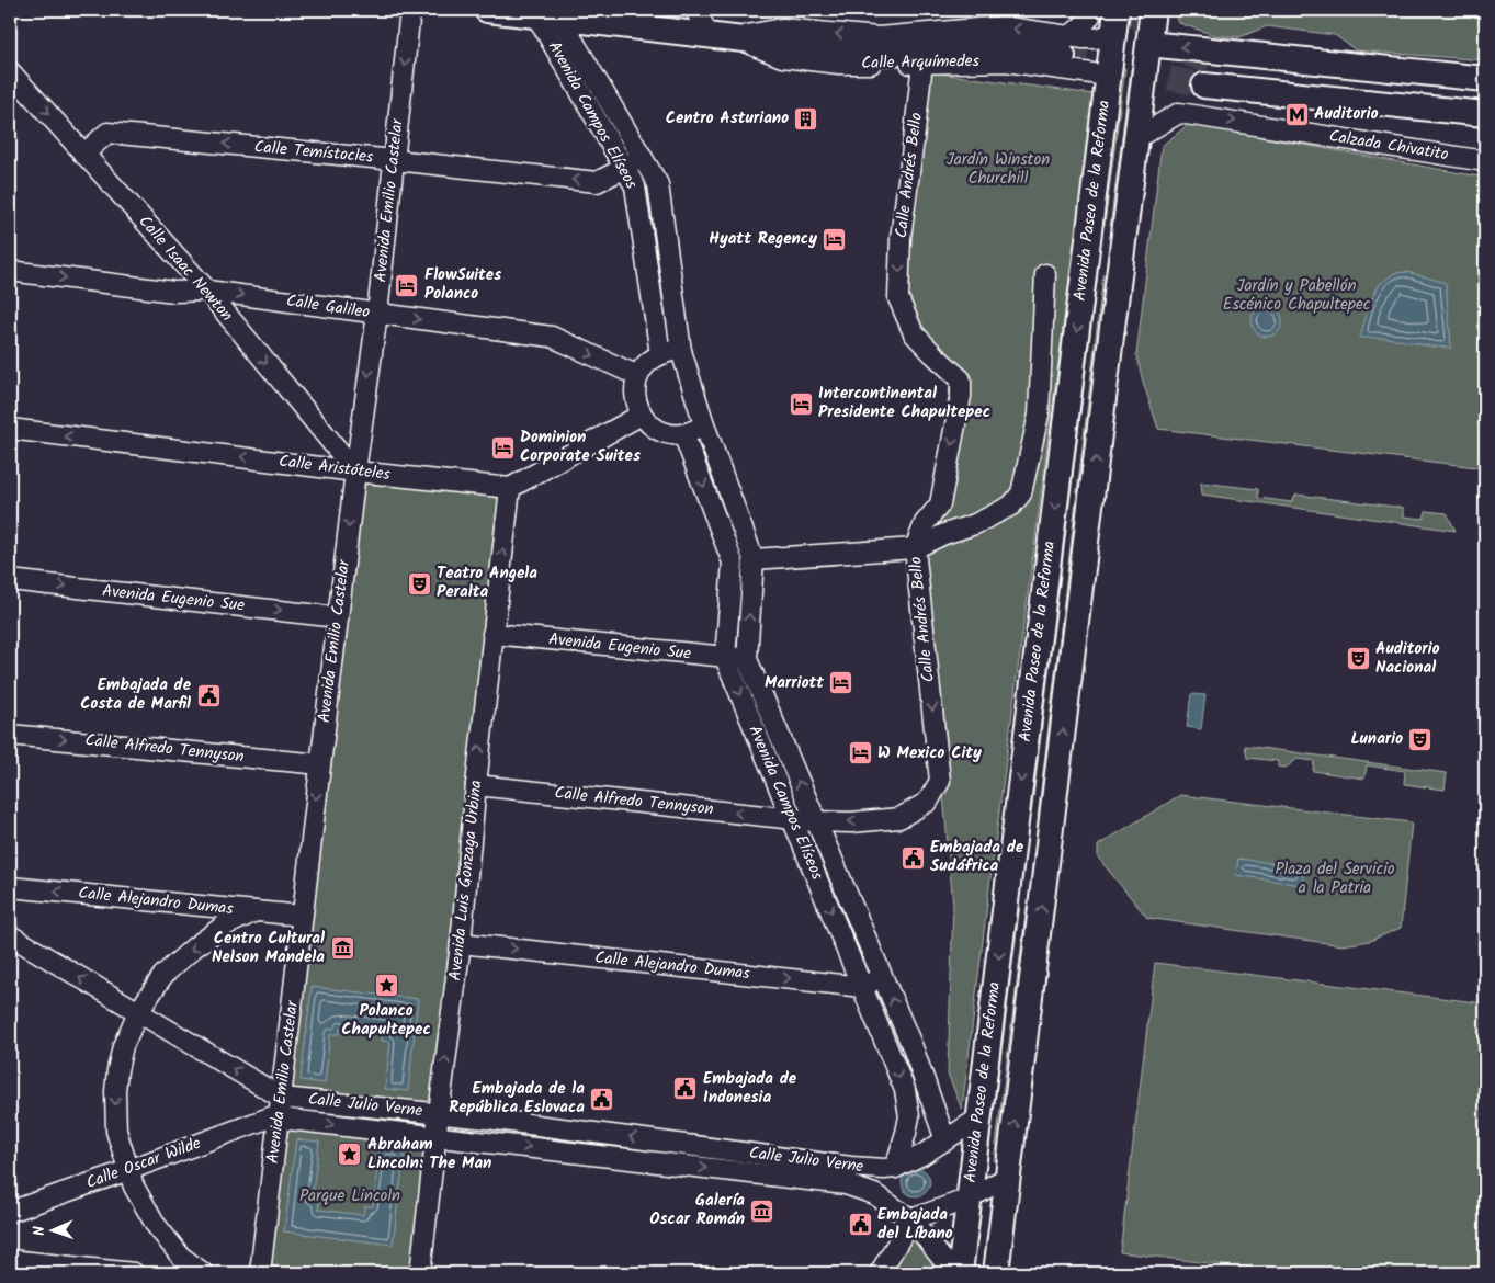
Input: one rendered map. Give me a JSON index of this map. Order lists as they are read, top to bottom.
{
  "streets": {
    "main road": ["Calle Arquímedes", "Avenida Paseo de la Reforma"],
    "street": [
      "Avenida Campos Elíseos",
      "Calzada Chivatito",
      "Calle Temístocles",
      "Calle Andrés Bello",
      "Avenida Emilio Castelar",
      "Calle Isaac Newton",
      "Calle Galileo",
      "Calle Aristóteles",
      "Avenida Eugenio Sue",
      "Calle Alfredo Tennyson",
      "Avenida Luis Gonzaga Urbina",
      "Calle Alejandro Dumas",
      "Calle Julio Verne",
      "Calle Oscar Wilde"
    ]
  },
  "crossings": [
    ["Calle Arquímedes", "Avenida Campos Elíseos"],
    ["Calle Arquímedes", "Calle Andrés Bello"],
    ["Calle Arquímedes", "Avenida Paseo de la Reforma"],
    ["Avenida Campos Elíseos", "Calle Temístocles"],
    ["Avenida Campos Elíseos", "Calle Andrés Bello"],
    ["Avenida Campos Elíseos", "Calle Galileo"],
    ["Avenida Campos Elíseos", "Avenida Eugenio Sue"],
    ["Avenida Campos Elíseos", "Calle Alfredo Tennyson"],
    ["Avenida Campos Elíseos", "Calle Alejandro Dumas"],
    ["Avenida Campos Elíseos", "Calle Julio Verne"],
    ["Calle Temístocles", "Avenida Emilio Castelar"],
    ["Calle Temístocles", "Calle Isaac Newton"],
    ["Calle Andrés Bello", "Calle Alfredo Tennyson"],
    ["Avenida Emilio Castelar", "Calle Isaac Newton"],
    ["Avenida Emilio Castelar", "Calle Galileo"],
    ["Avenida Emilio Castelar", "Calle Aristóteles"],
    ["Avenida Emilio Castelar", "Avenida Eugenio Sue"],
    ["Avenida Emilio Castelar", "Calle Alfredo Tennyson"],
    ["Avenida Emilio Castelar", "Calle Alejandro Dumas"],
    ["Avenida Emilio Castelar", "Calle Julio Verne"],
    ["Avenida Emilio Castelar", "Calle Oscar Wilde"],
    ["Avenida Paseo de la Reforma", "Calle Julio Verne"],
    ["Calle Isaac Newton", "Calle Galileo"],
    ["Calle Isaac Newton", "Calle Aristóteles"],
    ["Calle Aristóteles", "Avenida Luis Gonzaga Urbina"],
    ["Avenida Eugenio Sue", "Avenida Luis Gonzaga Urbina"],
    ["Calle Alfredo Tennyson", "Avenida Luis Gonzaga Urbina"],
    ["Avenida Luis Gonzaga Urbina", "Calle Alejandro Dumas"],
    ["Avenida Luis Gonzaga Urbina", "Calle Julio Verne"],
    ["Calle Julio Verne", "Calle Oscar Wilde"]
  ],
  "one_way": [
    "Calzada Chivatito",
    "Calle Temístocles",
    "Calle Andrés Bello",
    "Avenida Emilio Castelar",
    "Calle Isaac Newton",
    "Calle Galileo",
    "Calle Aristóteles",
    "Avenida Eugenio Sue",
    "Avenida Luis Gonzaga Urbina"
  ],
  "parks": [
    "Jardín Winston Churchill",
    "Jardín y Pabellón Escénico Chapultepec",
    "Plaza del Servicio a la Patria",
    "Parque Lincoln"
  ],
  "places": {
    "metro station": ["Auditorio"],
    "building": ["Centro Asturiano"],
    "hotel": [
      "Hyatt Regency",
      "FlowSuites Polanco",
      "Intercontinental Presidente Chapultepec",
      "Dominion Corporate Suites",
      "Marriott",
      "W Mexico City"
    ],
    "theatre": ["Teatro Angela Peralta", "Auditorio Nacional", "Lunario"],
    "public building": [
      "Embajada de Costa de Marfil",
      "Embajada de Sudáfrica",
      "Embajada de Indonesia",
      "Embajada de la República Eslovaca",
      "Embajada del Líbano"
    ],
    "museum": ["Centro Cultural Nelson Mandela", "Galería Oscar Román"],
    "place": ["Polanco Chapultepec", "Abraham Lincoln: The Man"]
  },
  "north": "left"
}
